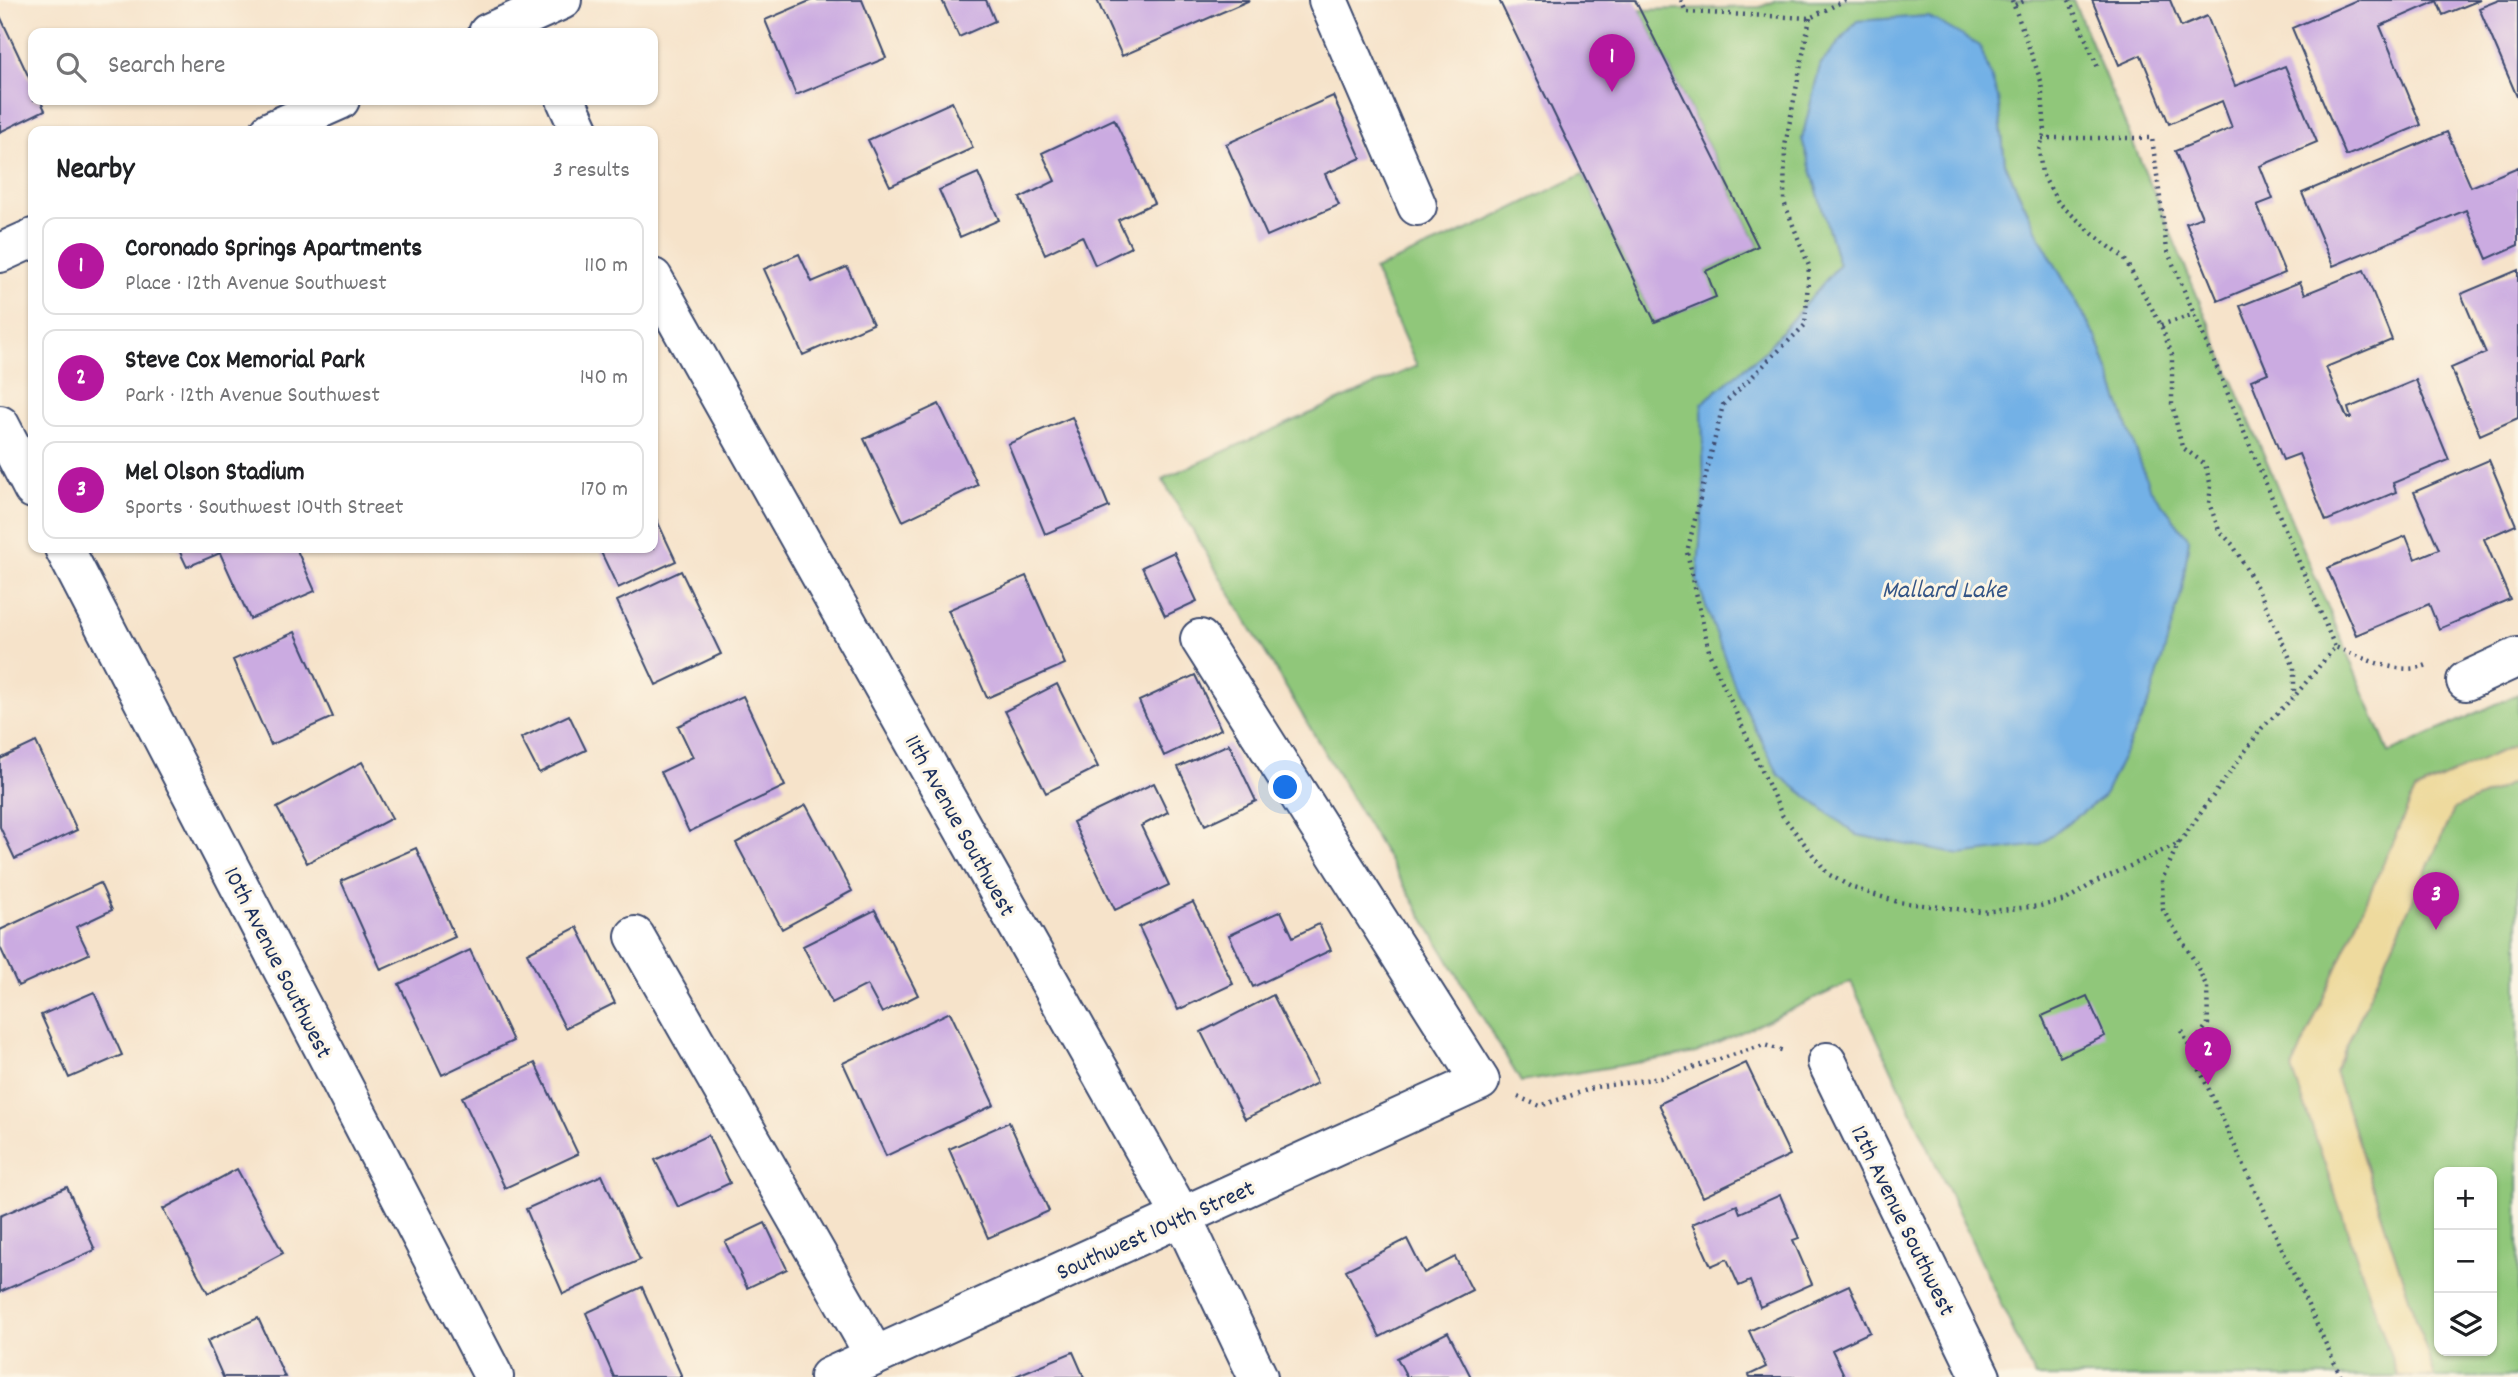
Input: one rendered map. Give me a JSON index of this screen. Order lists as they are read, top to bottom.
{
  "streets": {
    "street": [
      "11th Avenue Southwest",
      "10th Avenue Southwest",
      "12th Avenue Southwest",
      "Southwest 104th Street"
    ]
  },
  "crossings": [
    ["11th Avenue Southwest", "Southwest 104th Street"]
  ],
  "water": ["Mallard Lake"],
  "page": {
    "search": "Search here",
    "pins": ["1", "3", "2"],
    "heading": ["Nearby", "3 results"],
    "list": [
      {
        "mark": "1",
        "name": "Coronado Springs Apartments",
        "note": "Place · 12th Avenue Southwest",
        "value": "110 m"
      },
      {
        "mark": "2",
        "name": "Steve Cox Memorial Park",
        "note": "Park · 12th Avenue Southwest",
        "value": "140 m"
      },
      {
        "mark": "3",
        "name": "Mel Olson Stadium",
        "note": "Sports · Southwest 104th Street",
        "value": "170 m"
      }
    ],
    "map_buttons": ["+", "−"]
  }
}
